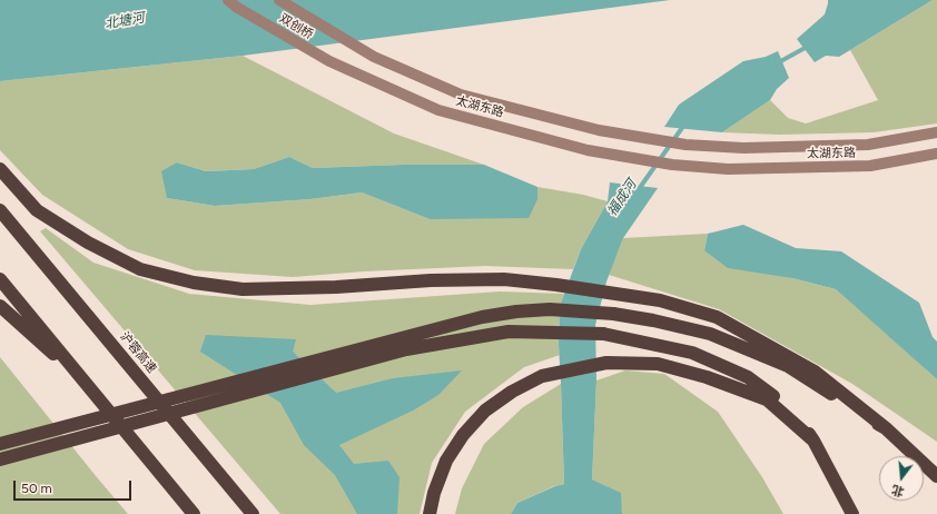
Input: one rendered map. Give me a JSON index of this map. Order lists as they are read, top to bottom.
{
  "streets": {
    "highway": ["沪蓉高速"],
    "main road": ["双创桥", "太湖东路"]
  },
  "crossings": [
    ["双创桥", "太湖东路"]
  ],
  "water": ["北塘河", "福成河"],
  "scale_bar": "50 m",
  "north": "bottom"
}
